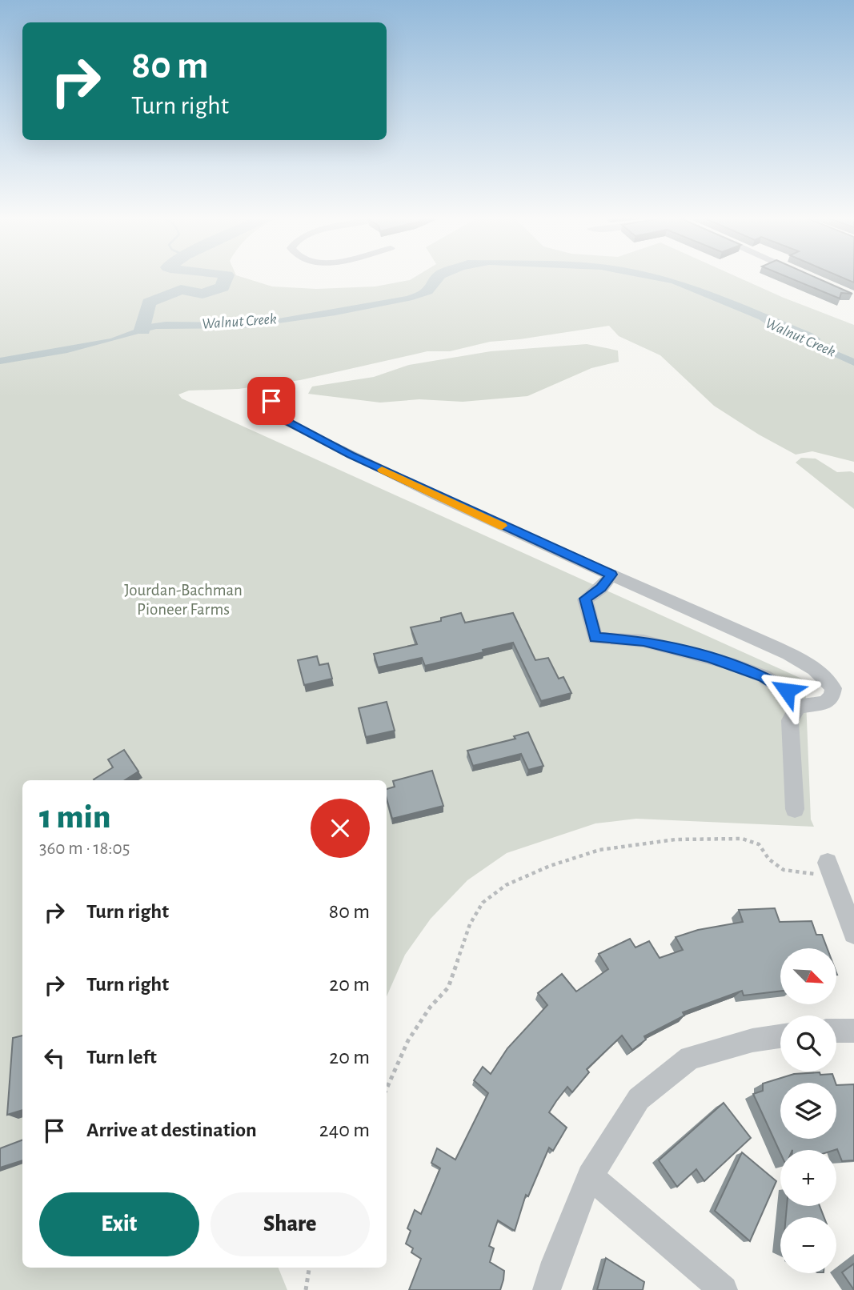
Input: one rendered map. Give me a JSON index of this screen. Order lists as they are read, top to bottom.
{
  "water": ["Walnut Creek"],
  "parks": ["Jourdan-Bachman Pioneer Farms"],
  "north": "bottom right",
  "page": {
    "turn": ["80 m", "Turn right"],
    "heading": ["1 min", "360 m · 18:05"],
    "list": [
      {
        "name": "Turn right",
        "value": "80 m"
      },
      {
        "name": "Turn right",
        "value": "20 m"
      },
      {
        "name": "Turn left",
        "value": "20 m"
      },
      {
        "name": "Arrive at destination",
        "value": "240 m"
      }
    ],
    "map_buttons": ["+", "−"],
    "buttons": ["Exit", "Share"]
  }
}
